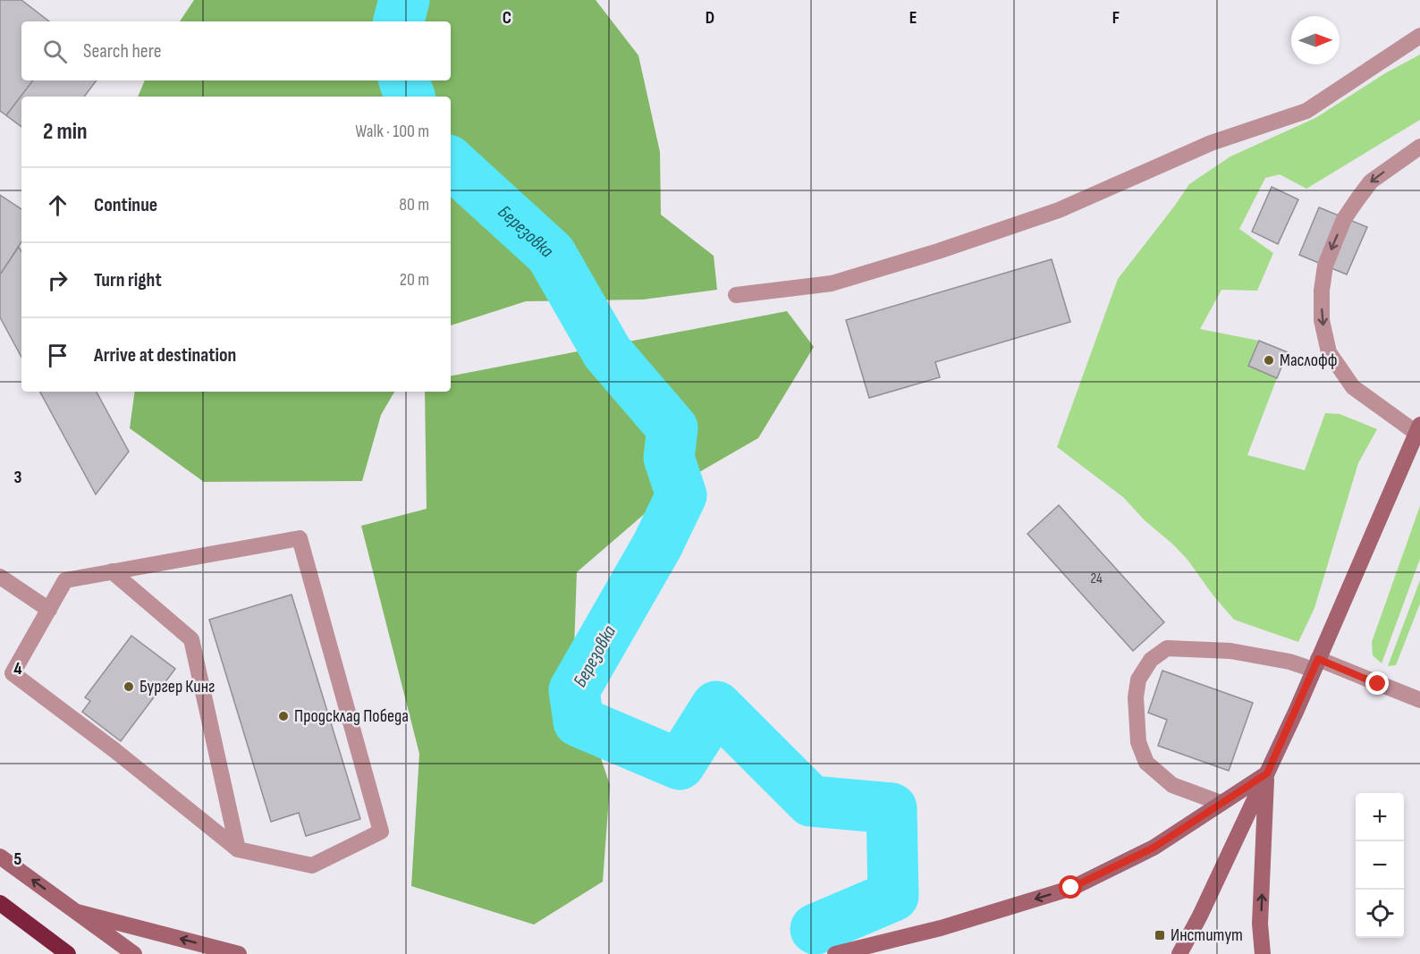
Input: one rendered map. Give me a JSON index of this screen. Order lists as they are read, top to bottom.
{
  "water": ["Березовка"],
  "places": {
    "other": ["Маслофф", "Бургер Кинг", "Продсклад Победа"],
    "transit": ["Институт"]
  },
  "house_numbers": ["24"],
  "north": "right",
  "page": {
    "search": "Search here",
    "heading": ["2 min", "Walk · 100 m"],
    "list": [
      ["Continue", "80 m"],
      ["Turn right", "20 m"],
      "Arrive at destination"
    ],
    "map_buttons": ["+", "−"]
  },
  "grid": {
    "columns": [
      "C",
      "D",
      "E",
      "F"
    ],
    "rows": ["3", "4", "5"]
  }
}
